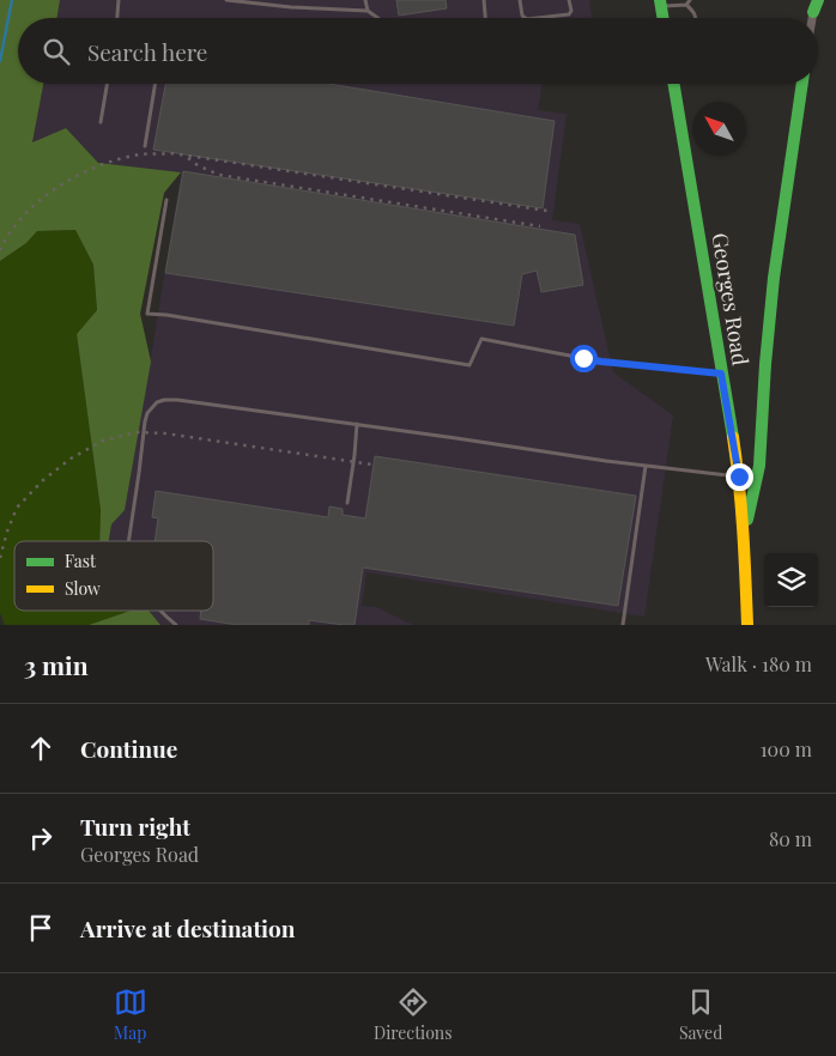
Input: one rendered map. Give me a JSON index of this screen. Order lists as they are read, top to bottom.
{
  "streets": {
    "street": ["Georges Road"]
  },
  "legend": ["Fast", "Slow"],
  "north": "top left",
  "page": {
    "search": "Search here",
    "heading": ["3 min", "Walk · 180 m"],
    "list": [
      ["Continue", "100 m"],
      ["Turn right", "Georges Road", "80 m"],
      "Arrive at destination"
    ],
    "nav": ["Map", "Directions", "Saved"]
  }
}
